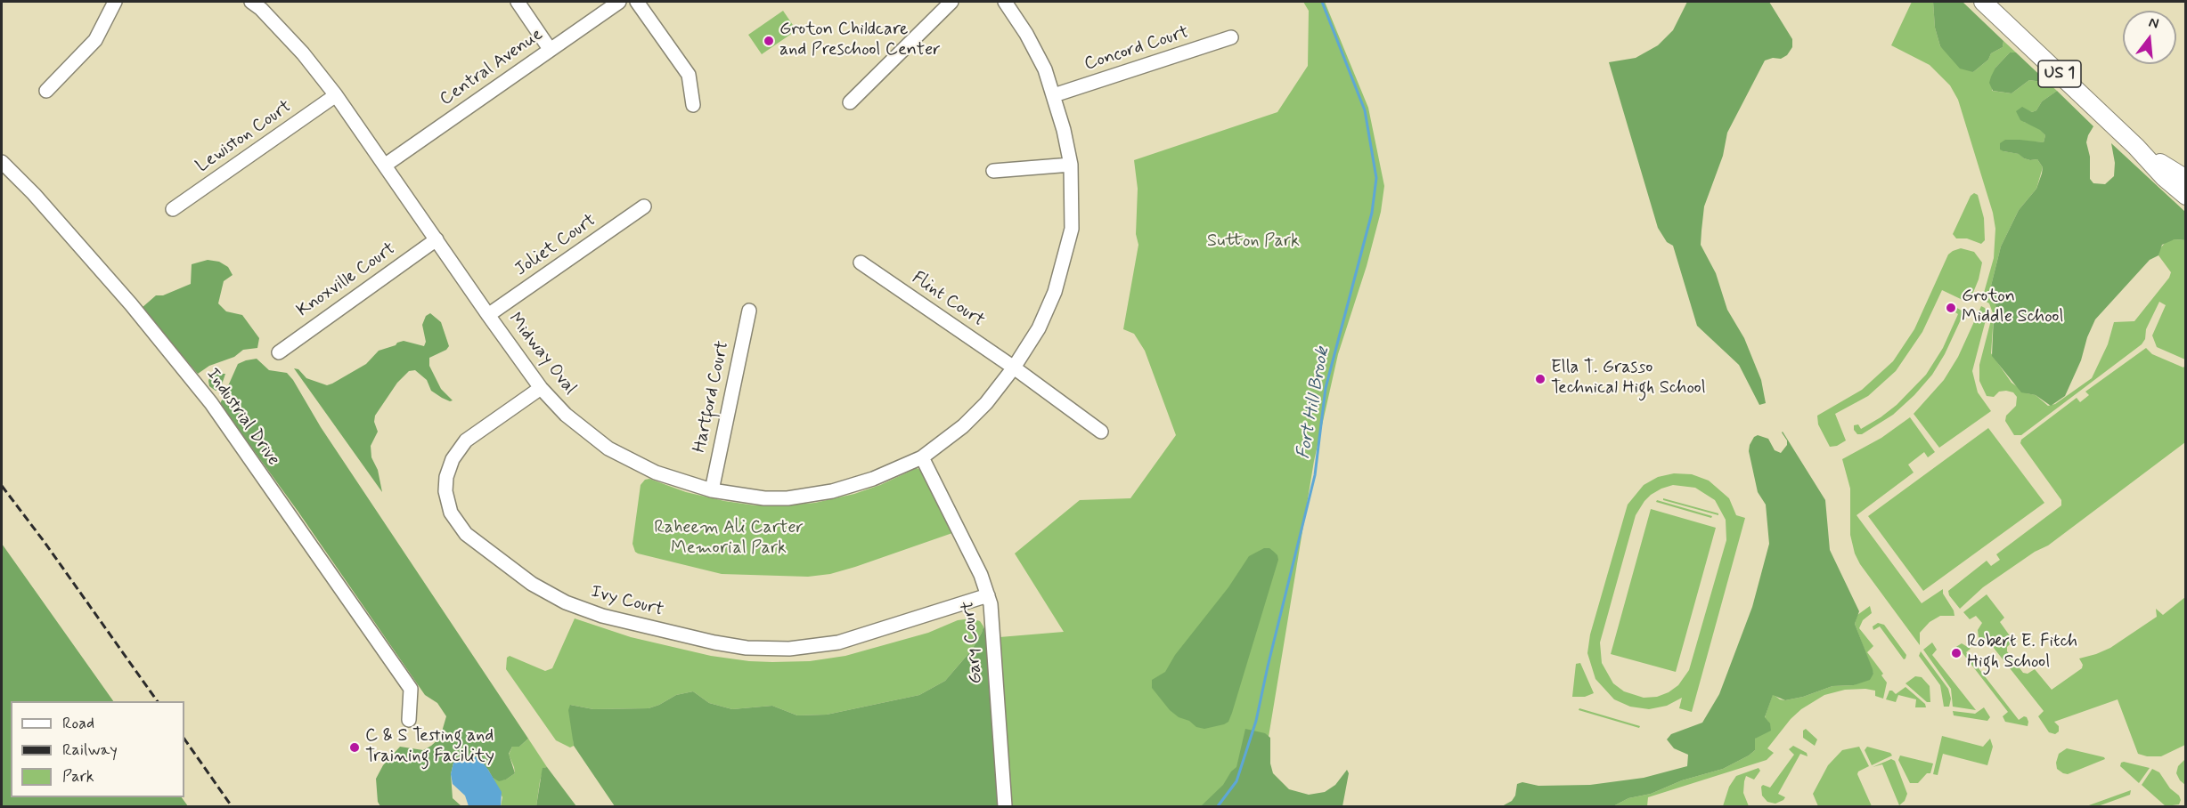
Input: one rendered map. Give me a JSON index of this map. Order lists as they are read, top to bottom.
{
  "streets": {
    "main road": ["US 1"],
    "street": [
      "Concord Court",
      "Central Avenue",
      "Lewiston Court",
      "Joliet Court",
      "Knoxville Court",
      "Flint Court",
      "Midway Oval",
      "Hartford Court",
      "Industrial Drive",
      "Ivy Court",
      "Gary Court"
    ]
  },
  "crossings": [
    ["Concord Court", "Midway Oval"],
    ["Central Avenue", "Midway Oval"],
    ["Lewiston Court", "Midway Oval"],
    ["Joliet Court", "Midway Oval"],
    ["Knoxville Court", "Midway Oval"],
    ["Flint Court", "Midway Oval"],
    ["Midway Oval", "Hartford Court"],
    ["Midway Oval", "Ivy Court"],
    ["Midway Oval", "Gary Court"],
    ["Ivy Court", "Gary Court"]
  ],
  "water": ["Fort Hill Brook"],
  "parks": ["Sutton Park", "Raheem Ali Carter Memorial Park"],
  "places": [
    "Groton Childcare and Preschool Center",
    "Groton Middle School",
    "Ella T. Grasso Technical High School",
    "Robert E. Fitch High School",
    "C & S Testing and Training Facility"
  ],
  "legend": ["Road", "Railway", "Park"],
  "north": "top"
}
